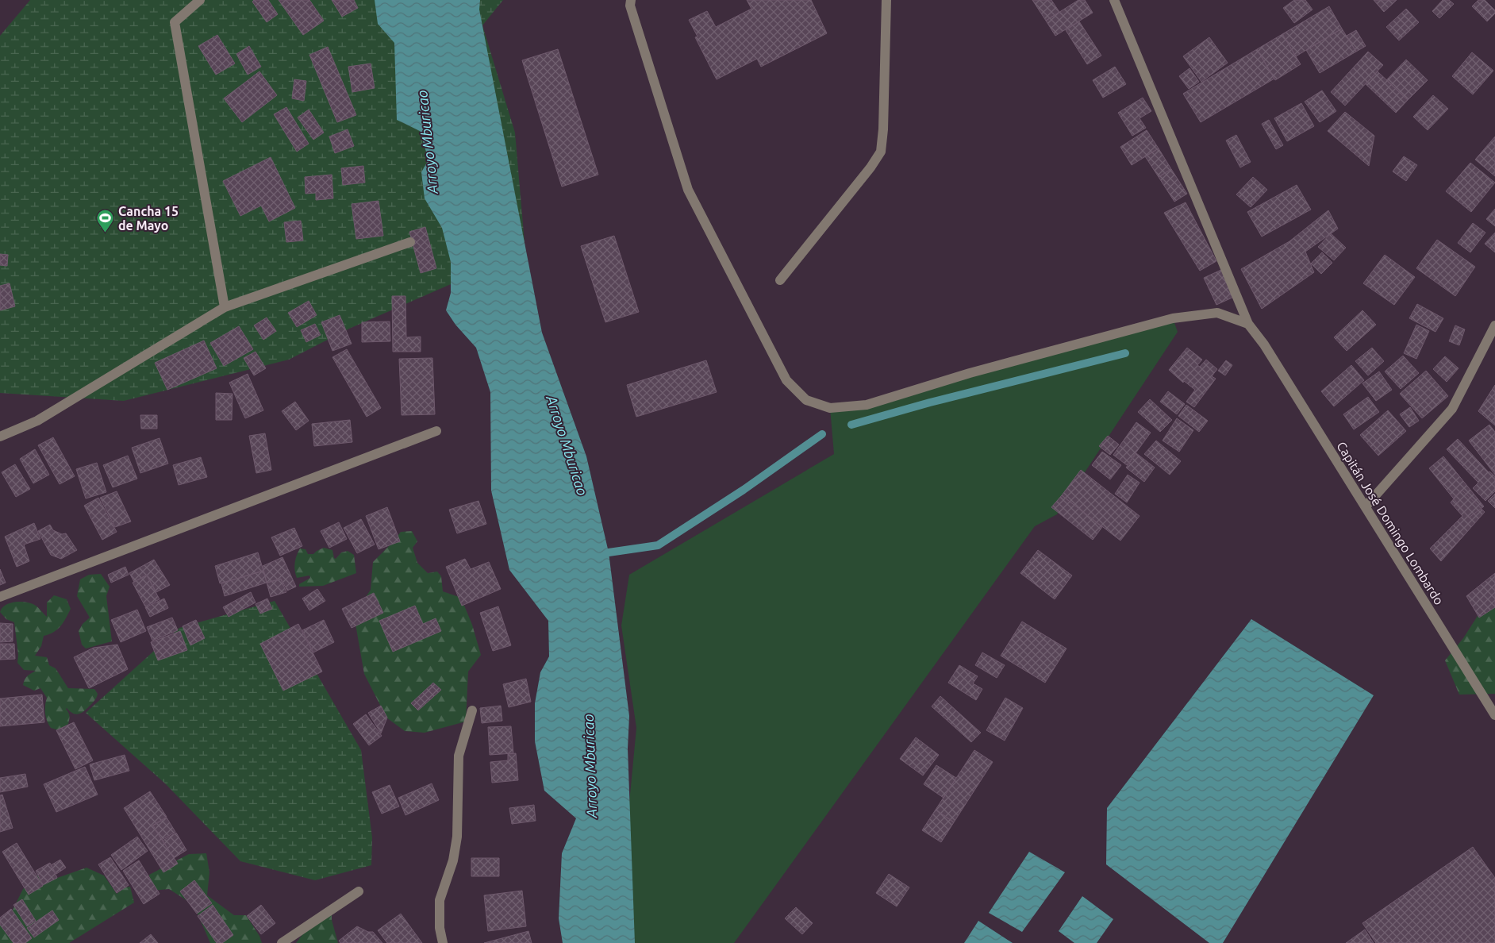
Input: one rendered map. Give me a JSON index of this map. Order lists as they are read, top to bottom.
{
  "streets": {
    "street": ["Capitán José Domingo Lombardo"]
  },
  "water": ["Arroyo Mburicao"],
  "places": {
    "sports": ["Cancha 15 de Mayo"]
  }
}
